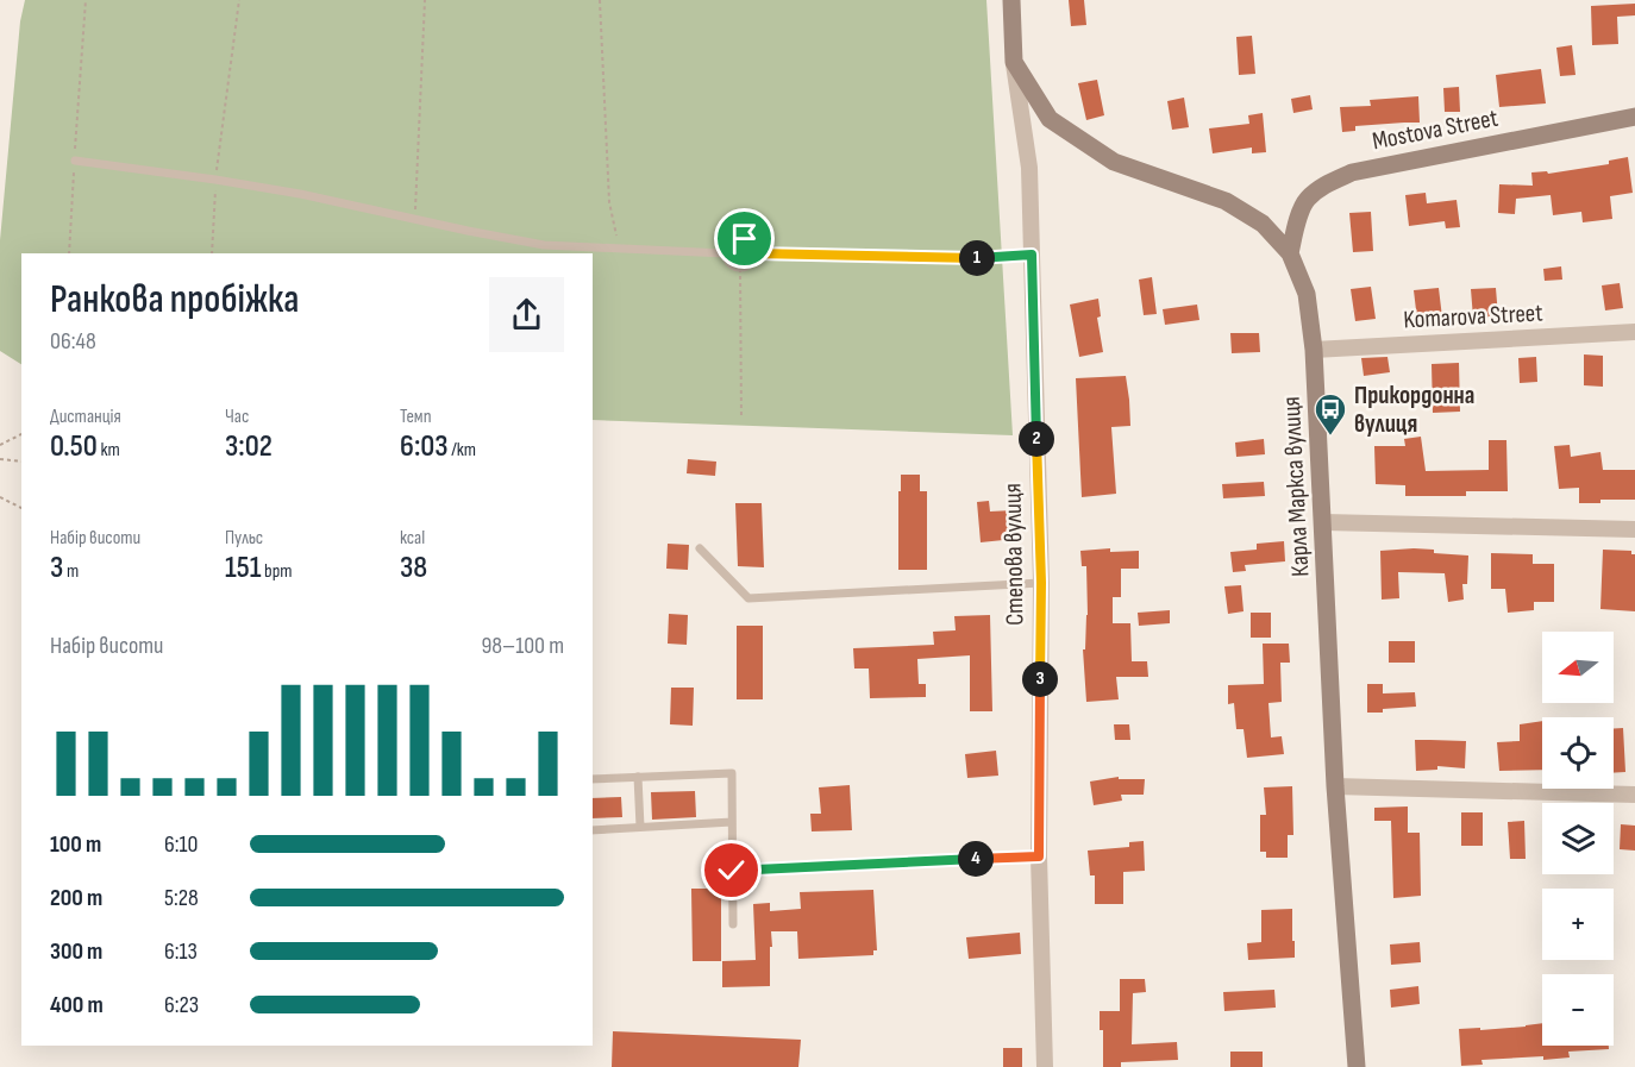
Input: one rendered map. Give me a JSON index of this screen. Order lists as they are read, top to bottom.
{
  "streets": {
    "street": [
      "Mostova Street",
      "Komarova Street",
      "Карла Маркса вулиця",
      "Степова вулиця"
    ]
  },
  "crossings": [
    ["Mostova Street", "Карла Маркса вулиця"],
    ["Komarova Street", "Карла Маркса вулиця"],
    ["Карла Маркса вулиця", "Степова вулиця"]
  ],
  "places": {
    "bus stop": ["Прикордонна вулиця"]
  },
  "north": "left",
  "page": {
    "pins": [
      "1",
      "2",
      "3",
      "4"
    ],
    "heading": ["Ранкова пробіжка", "06:48"],
    "stats": [
      ["Дистанція", "0.50 km"],
      ["Час", "3:02"],
      ["Темп", "6:03 /km"],
      ["Набір висоти", "3 m"],
      ["Пульс", "151 bpm"],
      ["kcal", "38"]
    ],
    "chart": ["Набір висоти", "98–100 m"],
    "map_buttons": ["+", "−"],
    "list": [
      {
        "name": "100 m",
        "note": "6:10"
      },
      {
        "name": "200 m",
        "note": "5:28"
      },
      {
        "name": "300 m",
        "note": "6:13"
      },
      {
        "name": "400 m",
        "note": "6:23"
      }
    ]
  }
}
